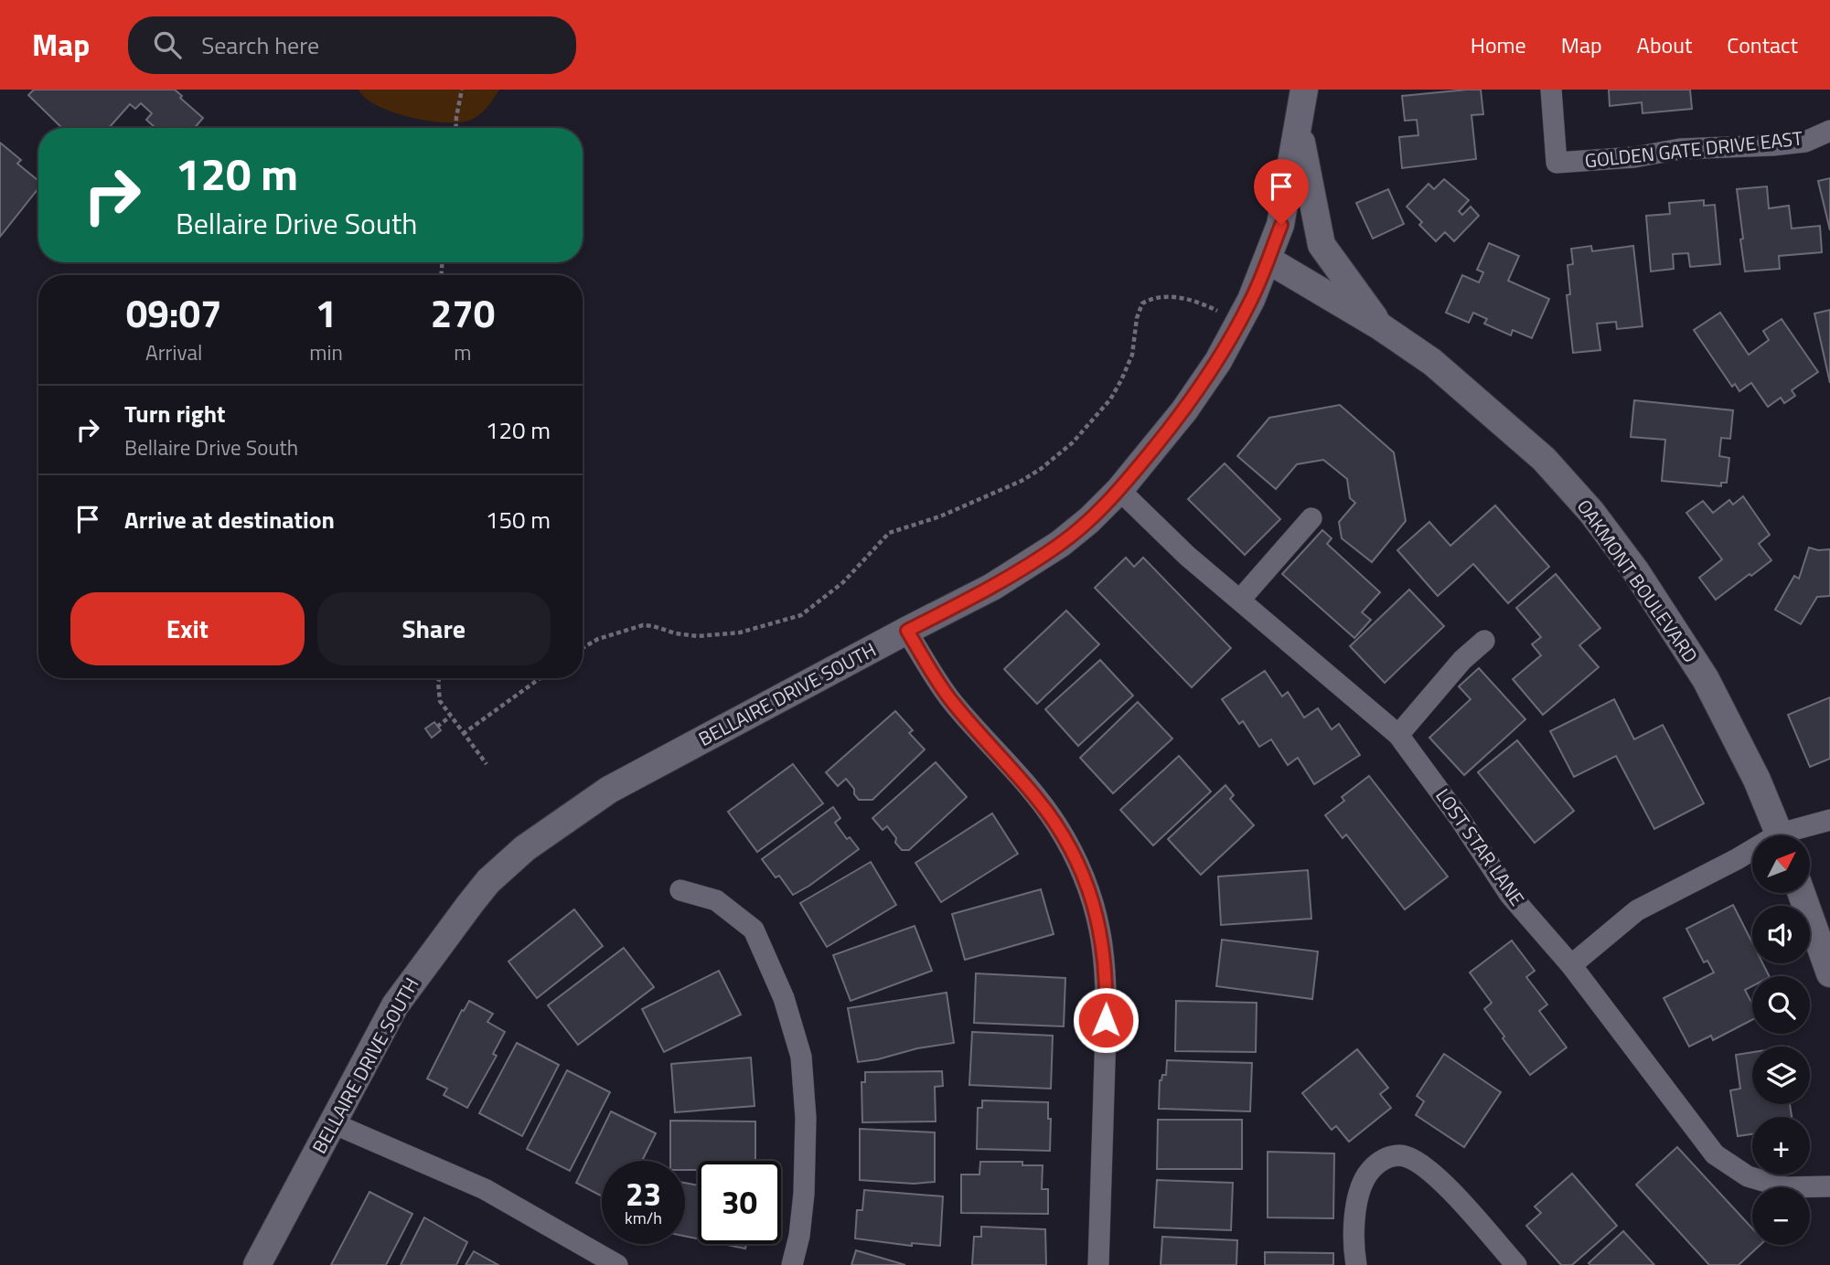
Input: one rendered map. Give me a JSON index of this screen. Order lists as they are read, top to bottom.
{
  "streets": {
    "street": [
      "GOLDEN GATE DRIVE EAST",
      "OAKMONT BOULEVARD",
      "BELLAIRE DRIVE SOUTH",
      "LOST STAR LANE"
    ]
  },
  "crossings": [
    ["OAKMONT BOULEVARD", "BELLAIRE DRIVE SOUTH"],
    ["BELLAIRE DRIVE SOUTH", "LOST STAR LANE"]
  ],
  "north": "top right",
  "page": {
    "header": "Map",
    "search": "Search here",
    "nav": [
      "Home",
      "Map",
      "About",
      "Contact"
    ],
    "turn": ["120 m", "Bellaire Drive South"],
    "eta": [
      "09:07",
      "Arrival",
      "1",
      "min",
      "270",
      "m"
    ],
    "list": [
      {
        "name": "Turn right",
        "note": "Bellaire Drive South",
        "value": "120 m"
      },
      {
        "name": "Arrive at destination",
        "value": "150 m"
      }
    ],
    "buttons": ["Exit", "Share"],
    "map_buttons": ["+", "−"],
    "speed": "23 km/h",
    "limit": "30"
  }
}
